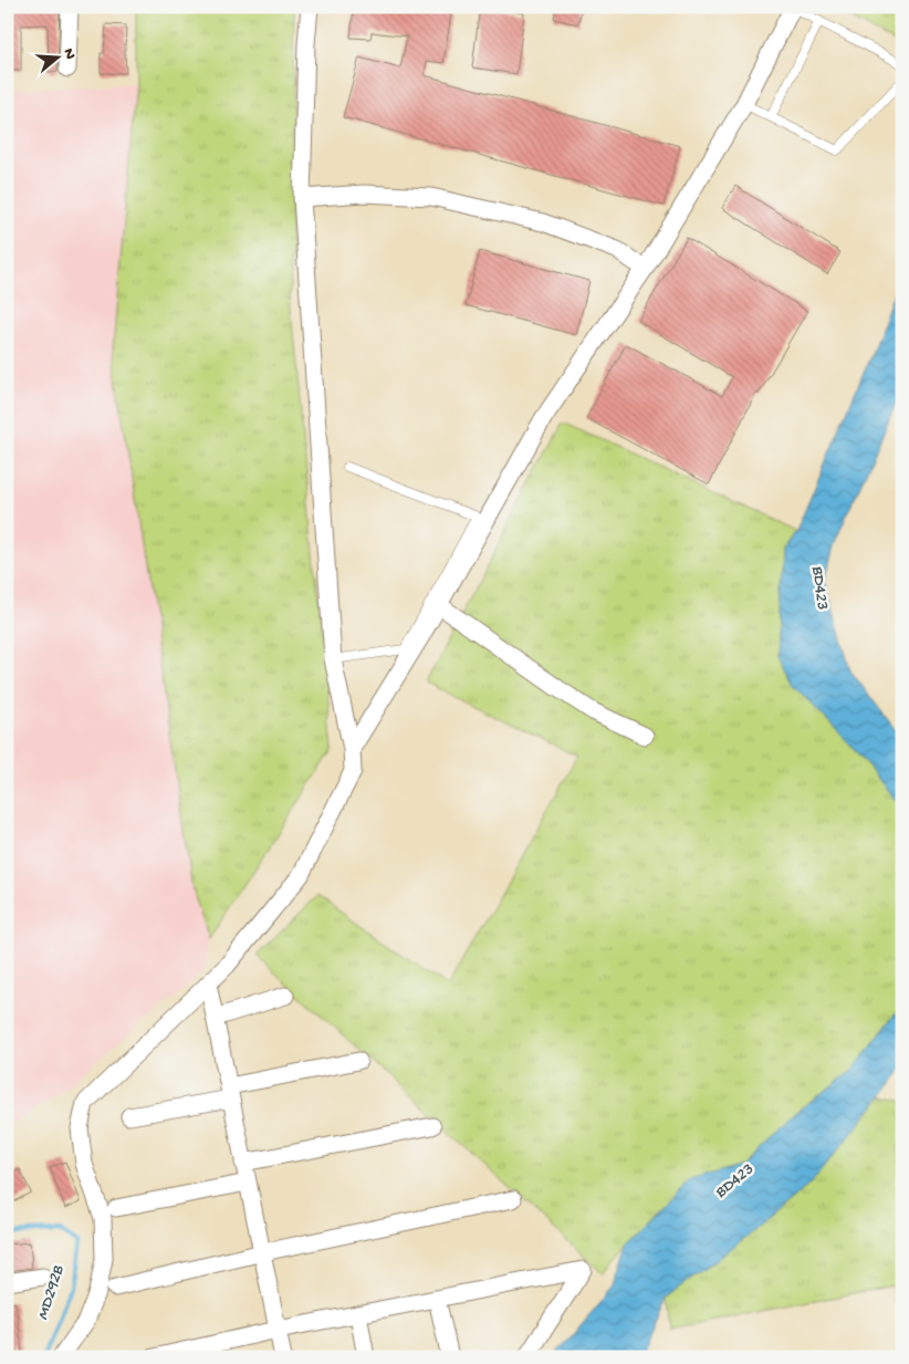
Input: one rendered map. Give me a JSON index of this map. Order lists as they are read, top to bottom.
{
  "water": ["BD423", "MD292B"],
  "north": "right"
}
